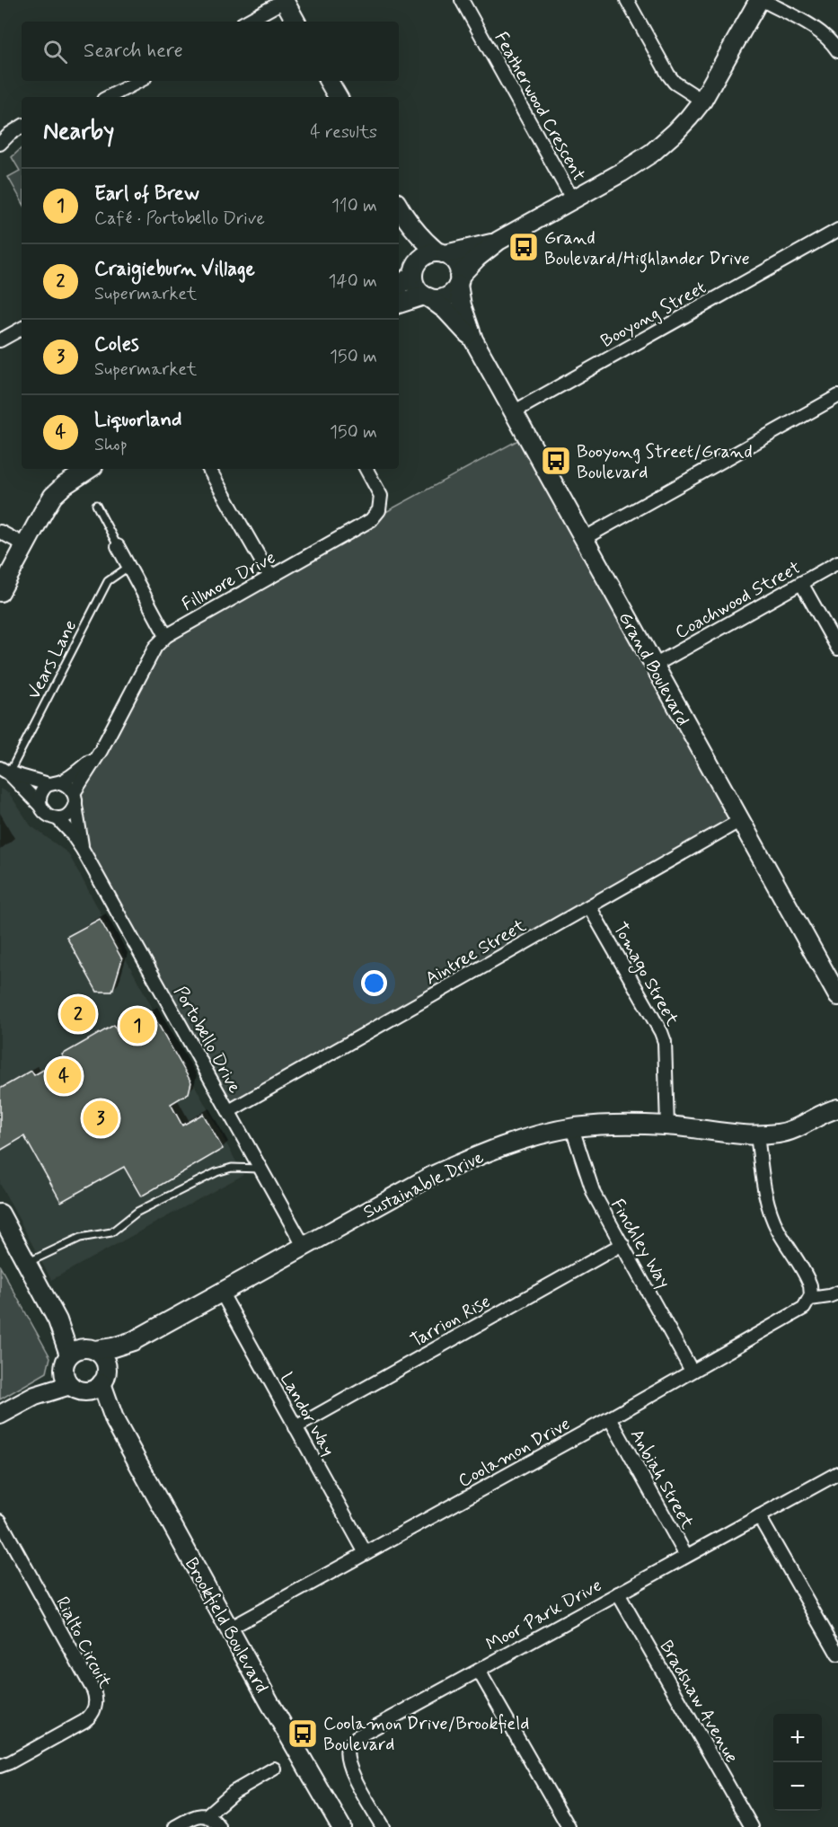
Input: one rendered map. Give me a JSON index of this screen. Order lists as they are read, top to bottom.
{
  "streets": {
    "street": [
      "Featherwood Crescent",
      "Booyong Street",
      "Fillmore Drive",
      "Coachwood Street",
      "Grand Boulevard",
      "Aintree Street",
      "Tomago Street",
      "Portobello Drive",
      "Sustainable Drive",
      "Finchley Way",
      "Tarrion Rise",
      "Landor Way",
      "Coolamon Drive",
      "Anbiah Street",
      "Moor Park Drive",
      "Brookfield Boulevard",
      "Rialto Circuit",
      "Bradshaw Avenue"
    ],
    "lane": ["Vears Lane"]
  },
  "crossings": [
    ["Booyong Street", "Grand Boulevard"],
    ["Fillmore Drive", "Portobello Drive"],
    ["Coachwood Street", "Grand Boulevard"],
    ["Grand Boulevard", "Aintree Street"],
    ["Aintree Street", "Tomago Street"],
    ["Aintree Street", "Portobello Drive"],
    ["Tomago Street", "Sustainable Drive"],
    ["Portobello Drive", "Sustainable Drive"],
    ["Sustainable Drive", "Finchley Way"],
    ["Sustainable Drive", "Landor Way"],
    ["Sustainable Drive", "Brookfield Boulevard"],
    ["Finchley Way", "Tarrion Rise"],
    ["Finchley Way", "Coolamon Drive"],
    ["Tarrion Rise", "Landor Way"],
    ["Landor Way", "Coolamon Drive"],
    ["Coolamon Drive", "Anbiah Street"],
    ["Coolamon Drive", "Brookfield Boulevard"],
    ["Anbiah Street", "Moor Park Drive"],
    ["Moor Park Drive", "Bradshaw Avenue"]
  ],
  "places": {
    "bus stop": ["Grand Boulevard/Highlander Drive", "Booyong Street/Grand Boulevard", "Coolamon Drive/Brookfield Boulevard"]
  },
  "page": {
    "search": "Search here",
    "heading": ["Nearby", "4 results"],
    "list": [
      {
        "mark": "1",
        "name": "Earl of Brew",
        "note": "Café · Portobello Drive",
        "value": "110 m"
      },
      {
        "mark": "2",
        "name": "Craigieburn Village",
        "note": "Supermarket",
        "value": "140 m"
      },
      {
        "mark": "3",
        "name": "Coles",
        "note": "Supermarket",
        "value": "150 m"
      },
      {
        "mark": "4",
        "name": "Liquorland",
        "note": "Shop",
        "value": "150 m"
      }
    ],
    "pins": [
      "2",
      "1",
      "4",
      "3"
    ],
    "map_buttons": ["+", "−"]
  }
}
